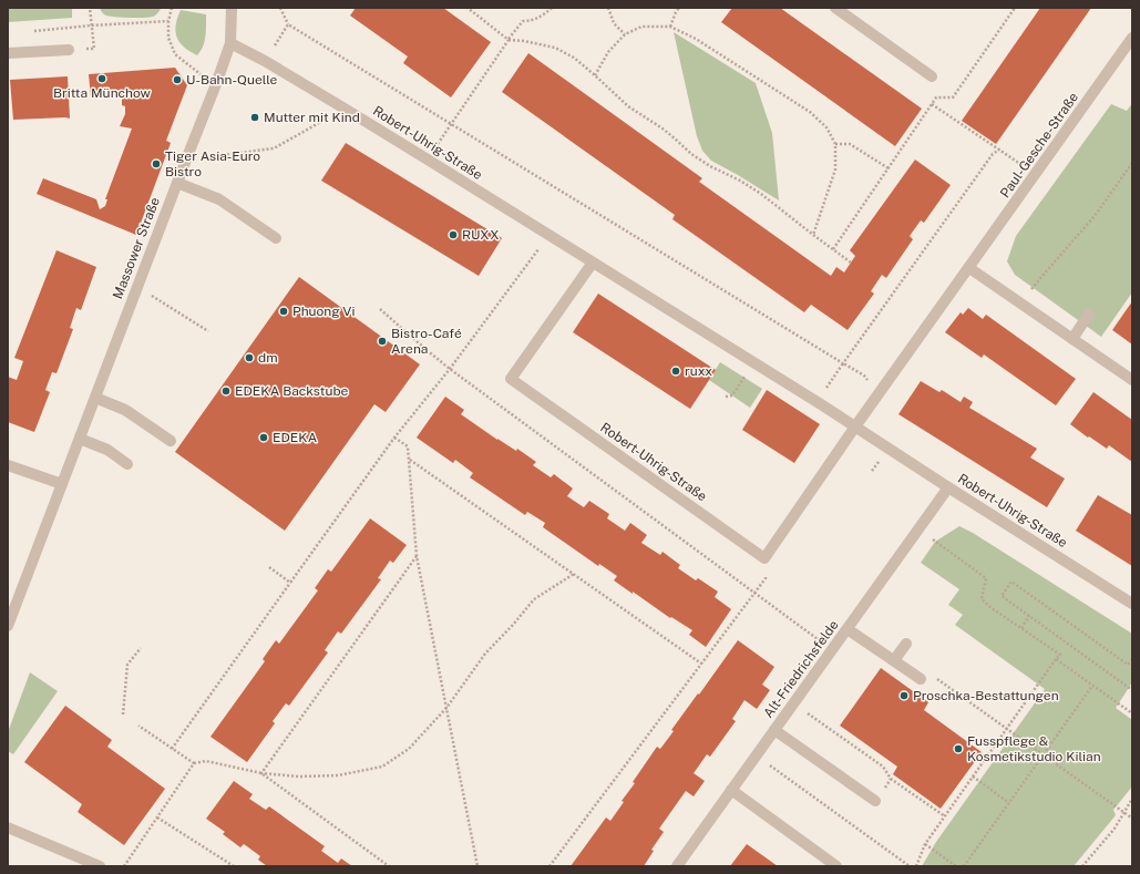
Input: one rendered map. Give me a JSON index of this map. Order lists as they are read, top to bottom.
{
  "streets": {
    "street": [
      "Robert-Uhrig-Straße",
      "Paul-Gesche-Straße",
      "Massower Straße",
      "Alt-Friedrichsfelde"
    ]
  },
  "crossings": [
    ["Robert-Uhrig-Straße", "Paul-Gesche-Straße"],
    ["Robert-Uhrig-Straße", "Massower Straße"],
    ["Robert-Uhrig-Straße", "Alt-Friedrichsfelde"]
  ],
  "places": [
    "Britta Münchow",
    "U-Bahn-Quelle",
    "Mutter mit Kind",
    "Tiger Asia-Euro Bistro",
    "RUXX",
    "Phuong Vi",
    "Bistro-Café Arena",
    "dm",
    "ruxx",
    "EDEKA Backstube",
    "EDEKA",
    "Proschka-Bestattungen",
    "Fusspflege & Kosmetikstudio Kilian"
  ]
}
